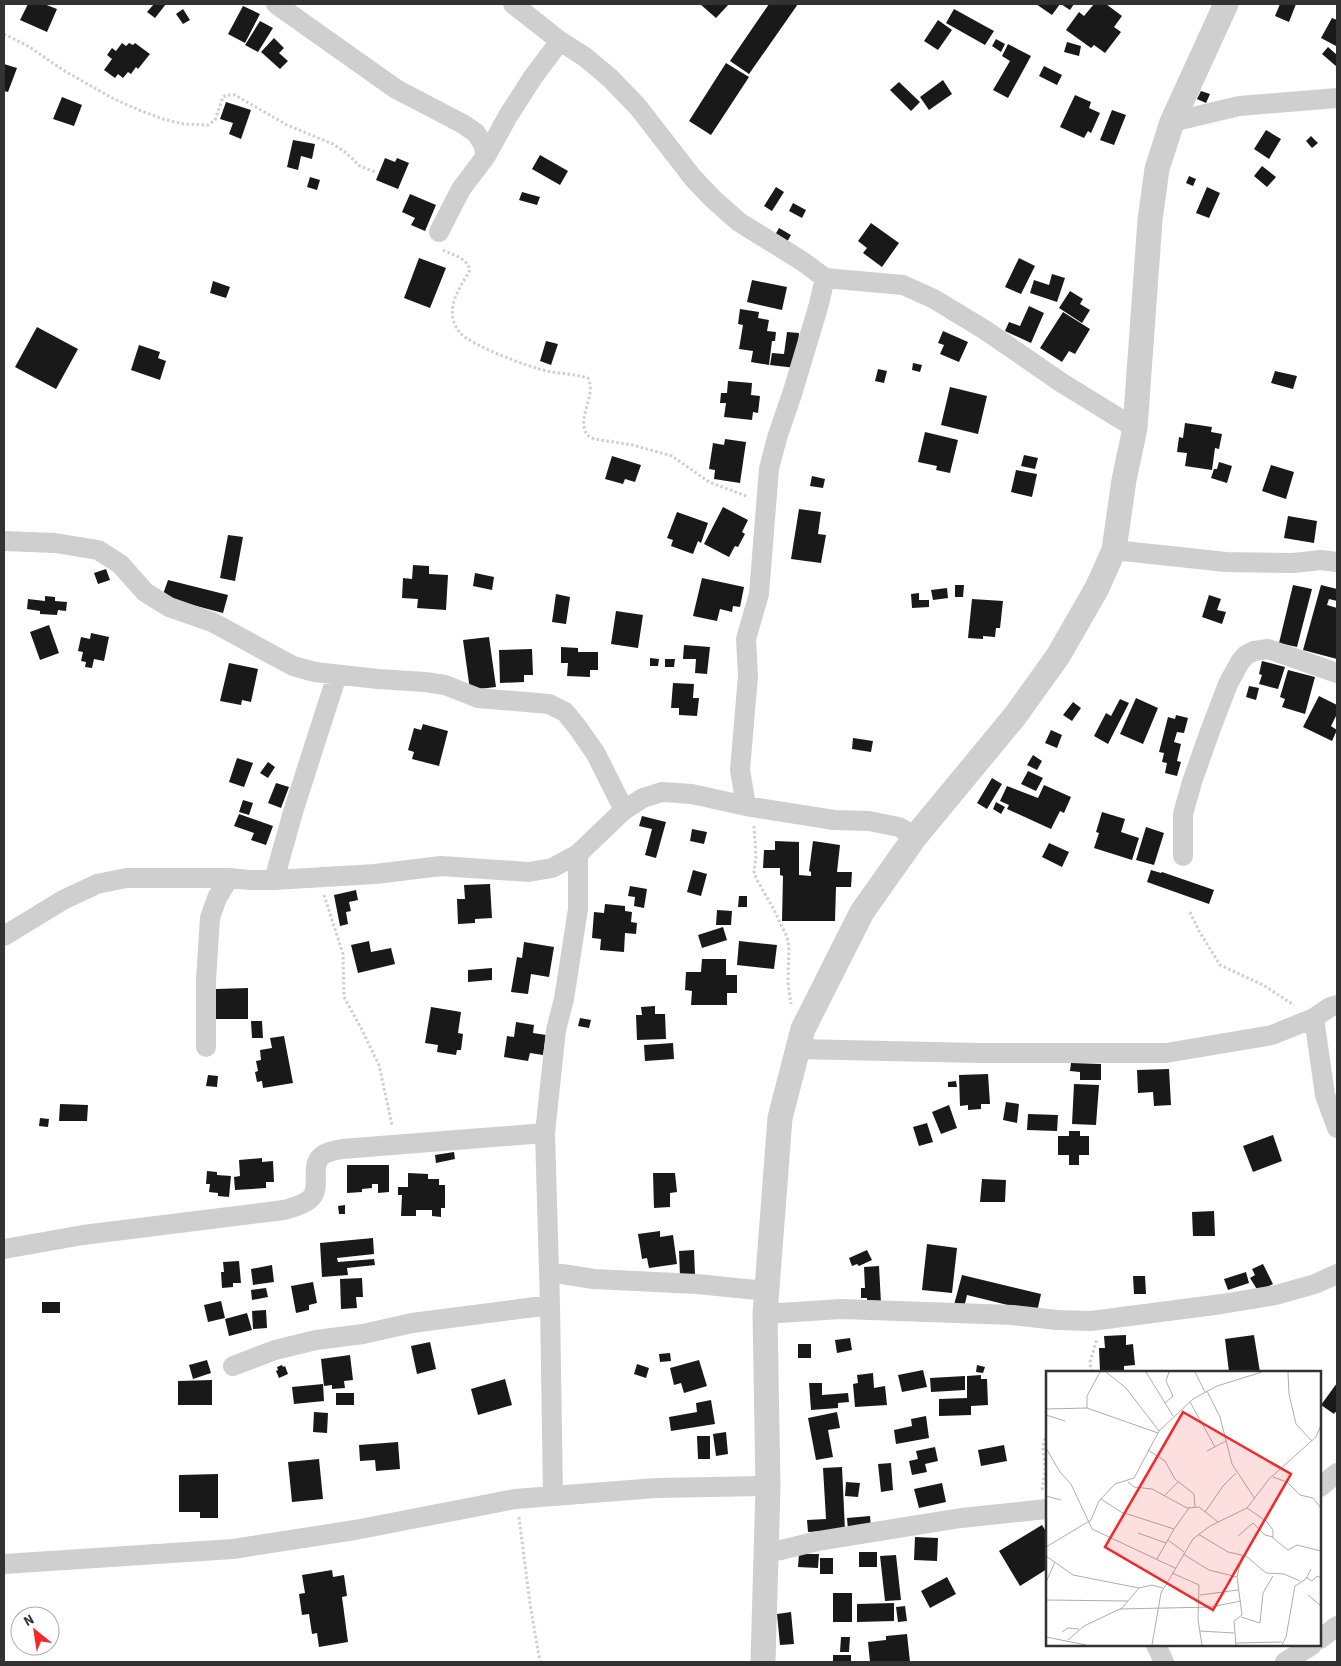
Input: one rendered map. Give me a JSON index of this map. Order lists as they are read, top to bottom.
{
  "north": "top left"
}
